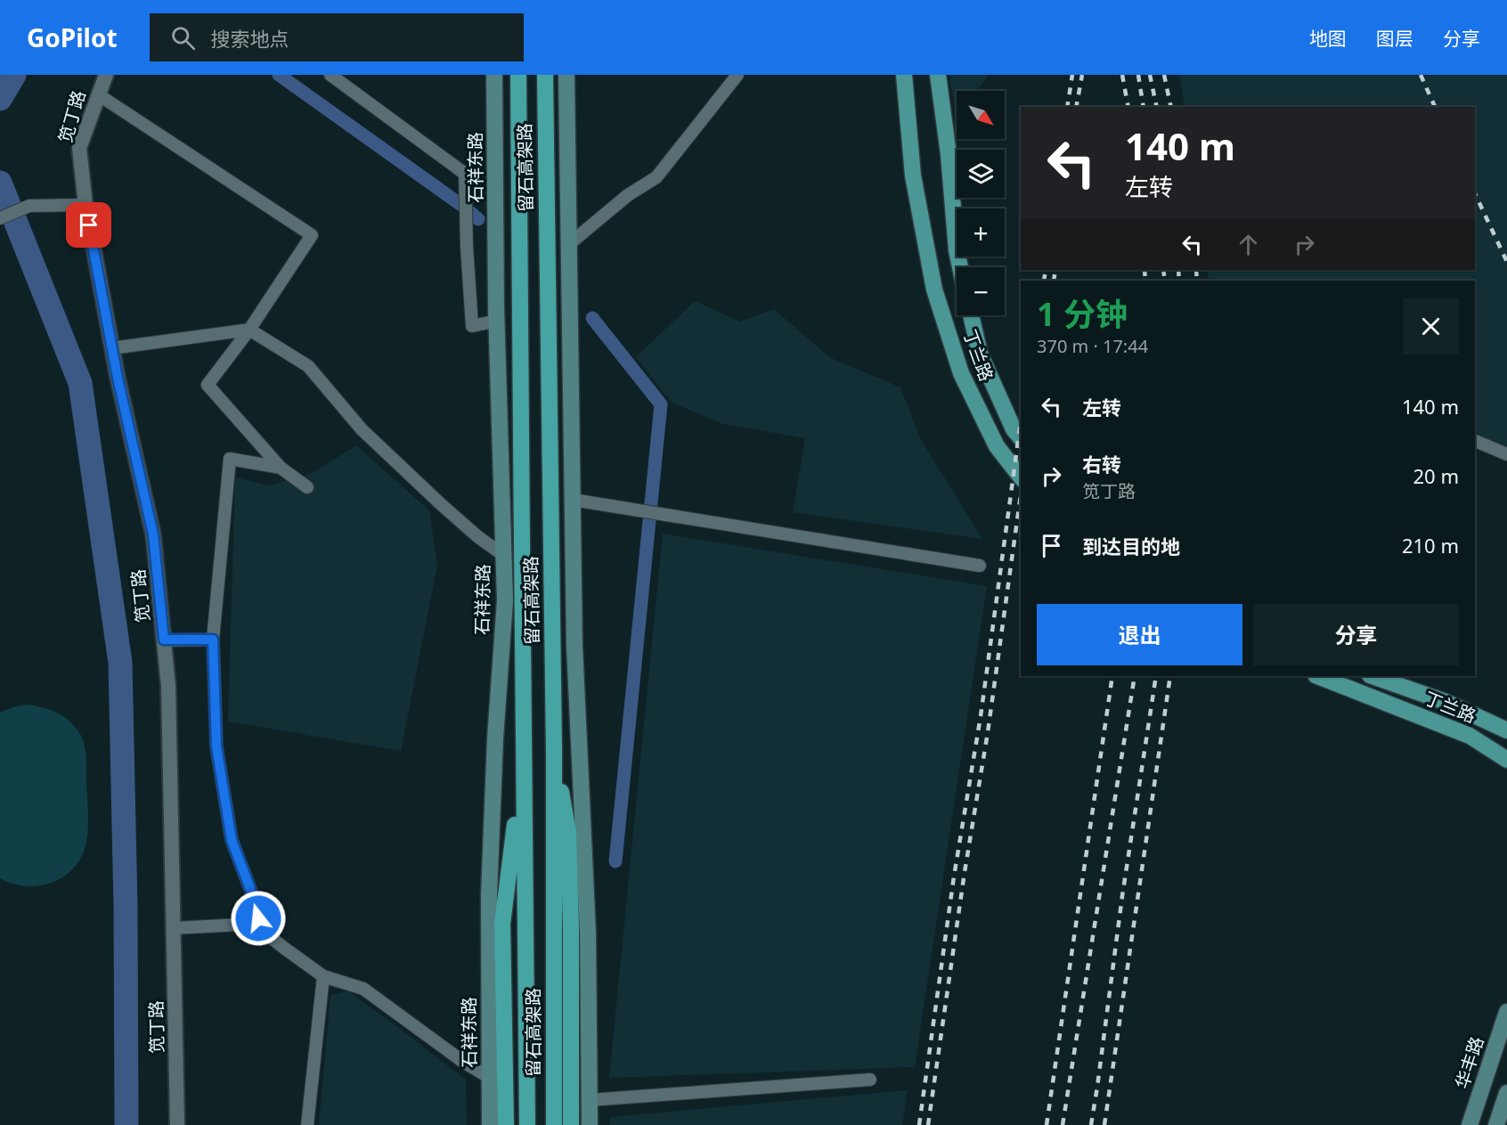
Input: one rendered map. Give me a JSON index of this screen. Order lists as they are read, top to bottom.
{
  "streets": {
    "highway": ["留石高架路"],
    "main road": ["石祥东路", "丁兰路", "华丰路"],
    "street": ["笕丁路"]
  },
  "north": "bottom right",
  "page": {
    "header": "GoPilot",
    "search": "搜索地点",
    "nav": ["地图", "图层", "分享"],
    "map_buttons": ["+", "−"],
    "turn": ["140 m", "左转"],
    "heading": ["1 分钟", "370 m · 17:44"],
    "list": [
      {
        "name": "左转",
        "value": "140 m"
      },
      {
        "name": "右转",
        "note": "笕丁路",
        "value": "20 m"
      },
      {
        "name": "到达目的地",
        "value": "210 m"
      }
    ],
    "buttons": ["退出", "分享"]
  }
}
